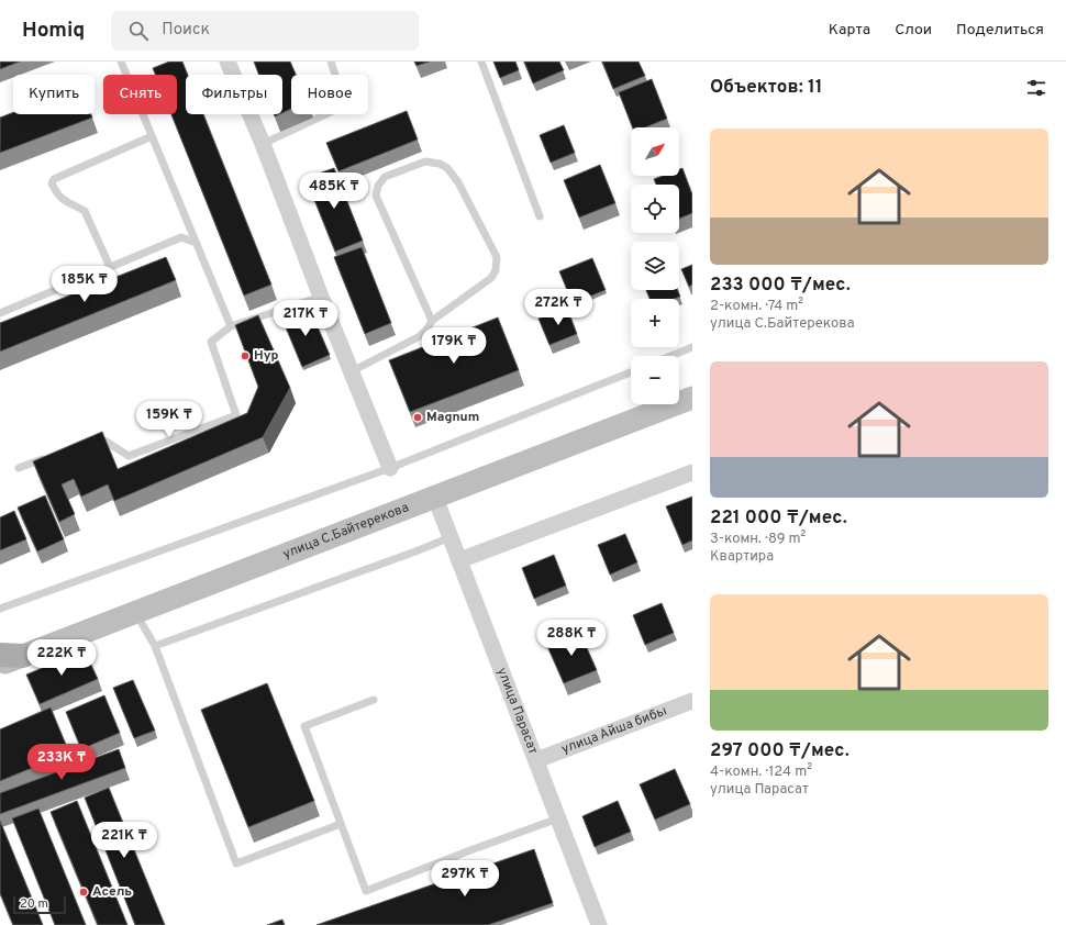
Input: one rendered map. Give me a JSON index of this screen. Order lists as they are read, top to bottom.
{
  "streets": {
    "main road": ["улица С.Байтерекова"],
    "street": ["улица Парасат", "улица Айша бибы"]
  },
  "crossings": [
    ["улица С.Байтерекова", "улица Парасат"],
    ["улица Парасат", "улица Айша бибы"]
  ],
  "places": ["Нур", "Magnum", "Асель"],
  "scale_bar": "20 m",
  "north": "top right",
  "page": {
    "header": "Homiq",
    "search": "Поиск",
    "nav": ["Карта", "Слои", "Поделиться"],
    "heading": "Объектов: 11",
    "chip": [
      "Купить",
      "Снять",
      "Фильтры",
      "Новое"
    ],
    "list": [
      {
        "name": "233 000 ₸/мес.",
        "note": "2-комн. · 74 m² · улица С.Байтерекова"
      },
      {
        "name": "221 000 ₸/мес.",
        "note": "3-комн. · 89 m² · Квартира"
      },
      {
        "name": "297 000 ₸/мес.",
        "note": "4-комн. · 124 m² · улица Парасат"
      }
    ],
    "map_buttons": ["+", "−"],
    "price": [
      "485K ₸",
      "185K ₸",
      "272K ₸",
      "217K ₸",
      "179K ₸",
      "159K ₸",
      "288K ₸",
      "222K ₸",
      "233K ₸",
      "221K ₸",
      "297K ₸"
    ],
    "scale": "20 m"
  }
}
